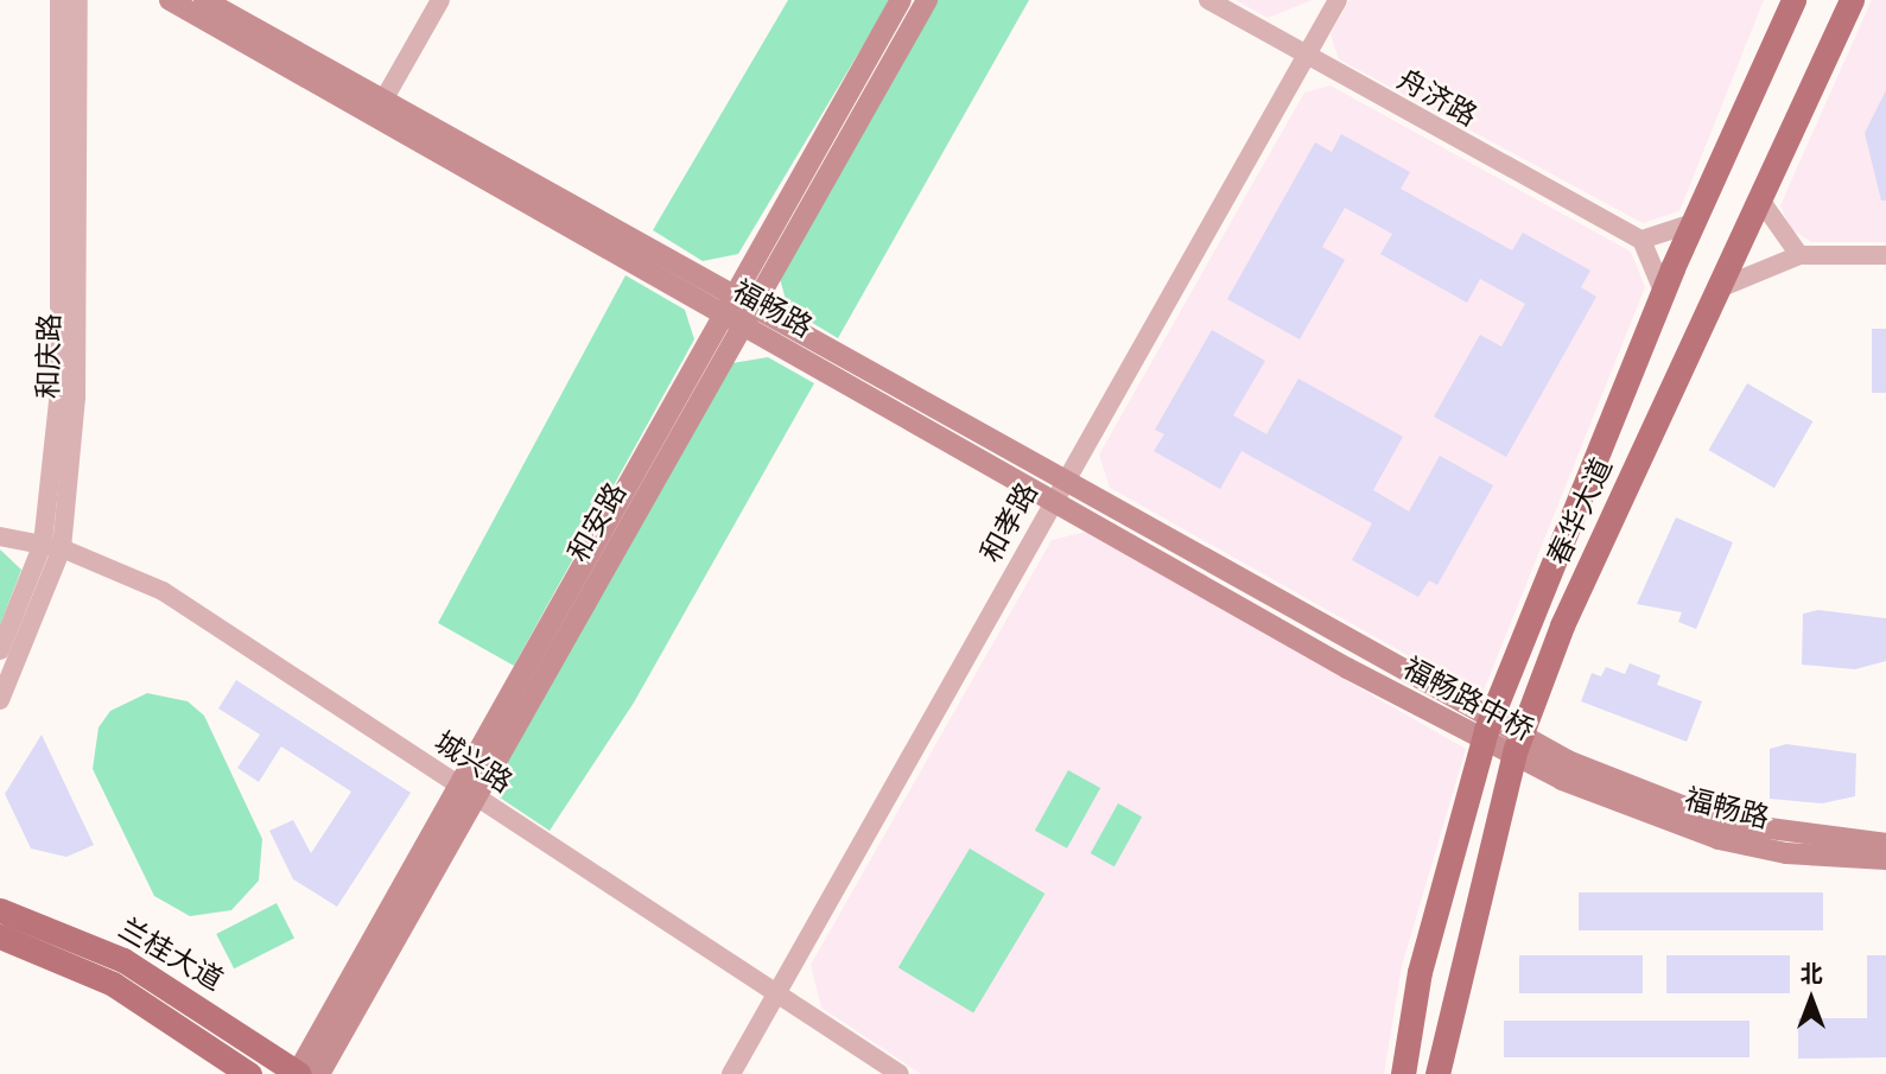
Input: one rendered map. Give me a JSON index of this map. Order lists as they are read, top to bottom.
{
  "streets": {
    "main road": [
      "福畅路",
      "春华大道",
      "和安路",
      "福畅路中桥",
      "兰桂大道"
    ],
    "street": [
      "舟济路",
      "和庆路",
      "和孝路",
      "城兴路"
    ]
  },
  "crossings": [
    ["舟济路", "和孝路"],
    ["福畅路", "和安路"],
    ["福畅路", "和孝路"],
    ["福畅路", "福畅路中桥"],
    ["和庆路", "城兴路"],
    ["和安路", "城兴路"],
    ["和安路", "兰桂大道"],
    ["和孝路", "城兴路"]
  ],
  "north": "top"
}
